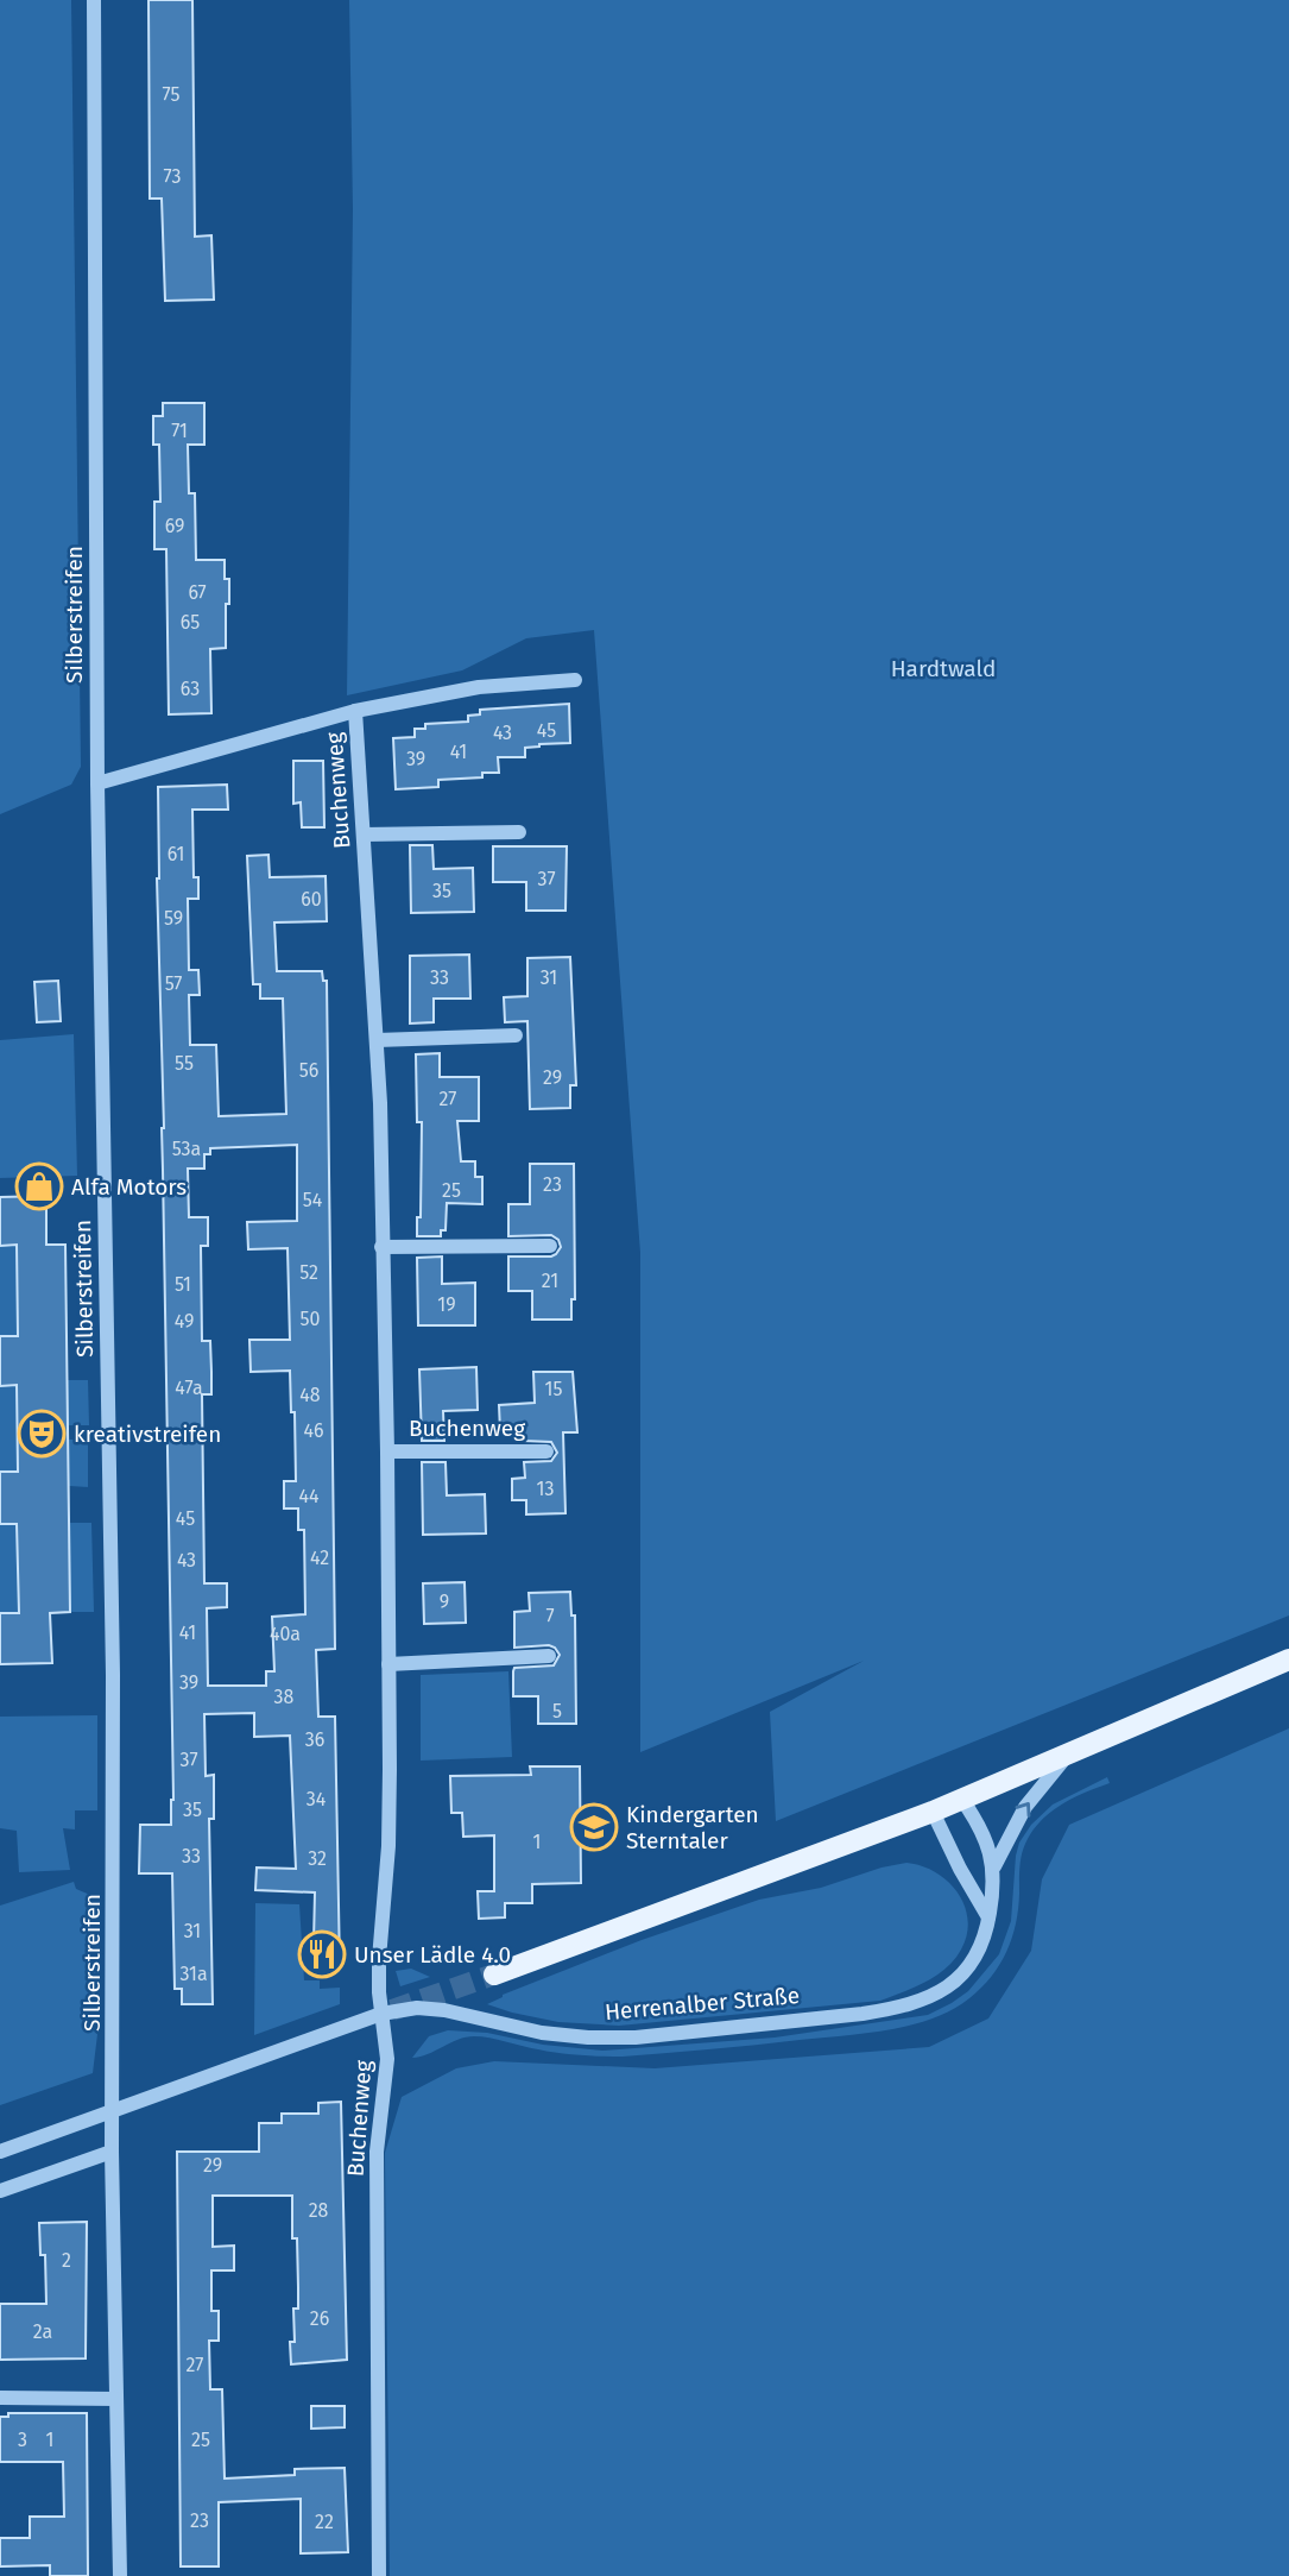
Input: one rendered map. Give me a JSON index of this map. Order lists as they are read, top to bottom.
{
  "streets": {
    "street": ["Silberstreifen", "Buchenweg", "Herrenalber Straße"]
  },
  "crossings": [
    ["Silberstreifen", "Herrenalber Straße"],
    ["Buchenweg", "Herrenalber Straße"]
  ],
  "parks": ["Hardtwald"],
  "places": {
    "shop": ["Alfa Motors"],
    "theatre": ["kreativstreifen"],
    "school or university": ["Kindergarten Sterntaler"],
    "restaurant": ["Unser Lädle 4.0"]
  },
  "house_numbers": [
    "75",
    "73",
    "71",
    "69",
    "67",
    "65",
    "63",
    "45",
    "43",
    "41",
    "39",
    "61",
    "37",
    "35",
    "60",
    "59",
    "33",
    "31",
    "57",
    "55",
    "56",
    "29",
    "27",
    "53a",
    "23",
    "25",
    "54",
    "52",
    "21",
    "51",
    "19",
    "50",
    "49",
    "47a",
    "15",
    "48",
    "46",
    "13",
    "44",
    "45",
    "42",
    "43",
    "9",
    "7",
    "41",
    "40a",
    "39",
    "38",
    "5",
    "36",
    "37",
    "34",
    "35",
    "1",
    "33",
    "32",
    "31",
    "31a",
    "29",
    "28",
    "2",
    "26",
    "2a",
    "27",
    "3",
    "1",
    "25",
    "23",
    "22"
  ]
}
